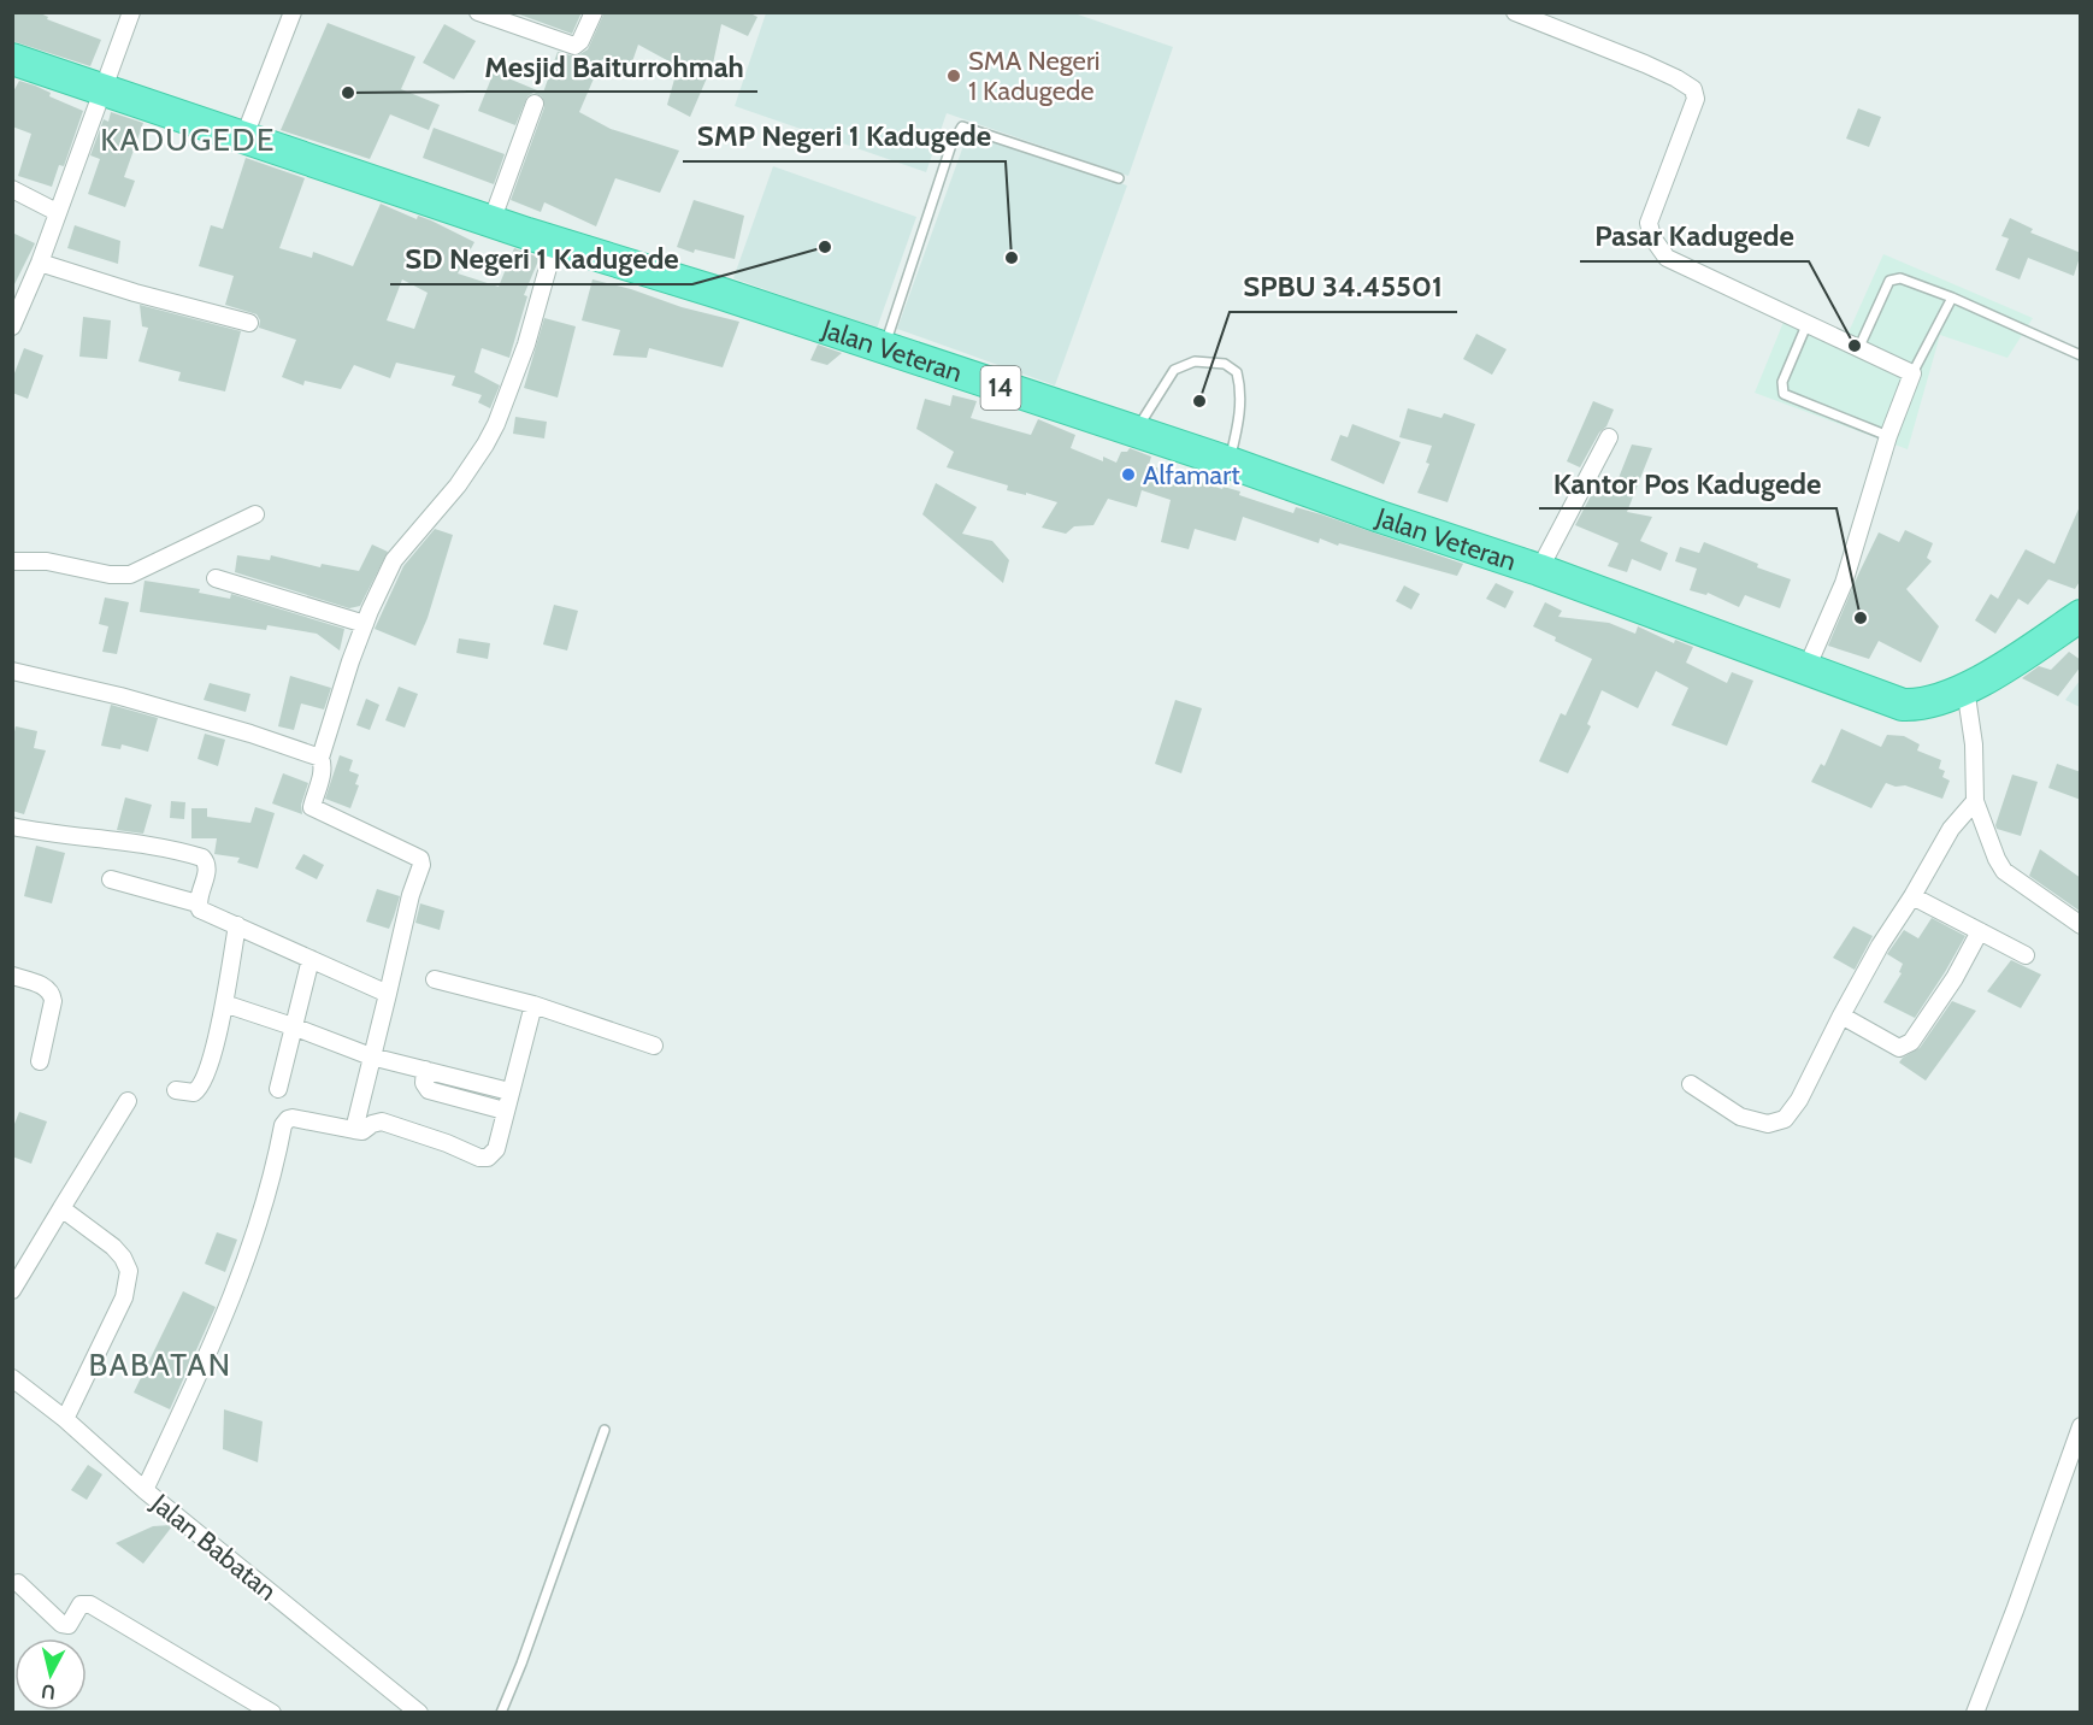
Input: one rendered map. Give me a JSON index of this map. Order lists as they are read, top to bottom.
{
  "streets": {
    "highway": ["Jalan Veteran", "14"],
    "street": ["Jalan Babatan"]
  },
  "districts": ["KADUGEDE", "BABATAN"],
  "places": [
    "SMA Negeri 1 Kadugede",
    "Mesjid Baiturrohmah",
    "SD Negeri 1 Kadugede",
    "SMP Negeri 1 Kadugede",
    "Pasar Kadugede",
    "SPBU 34.45501",
    "Alfamart",
    "Kantor Pos Kadugede"
  ],
  "north": "bottom"
}
